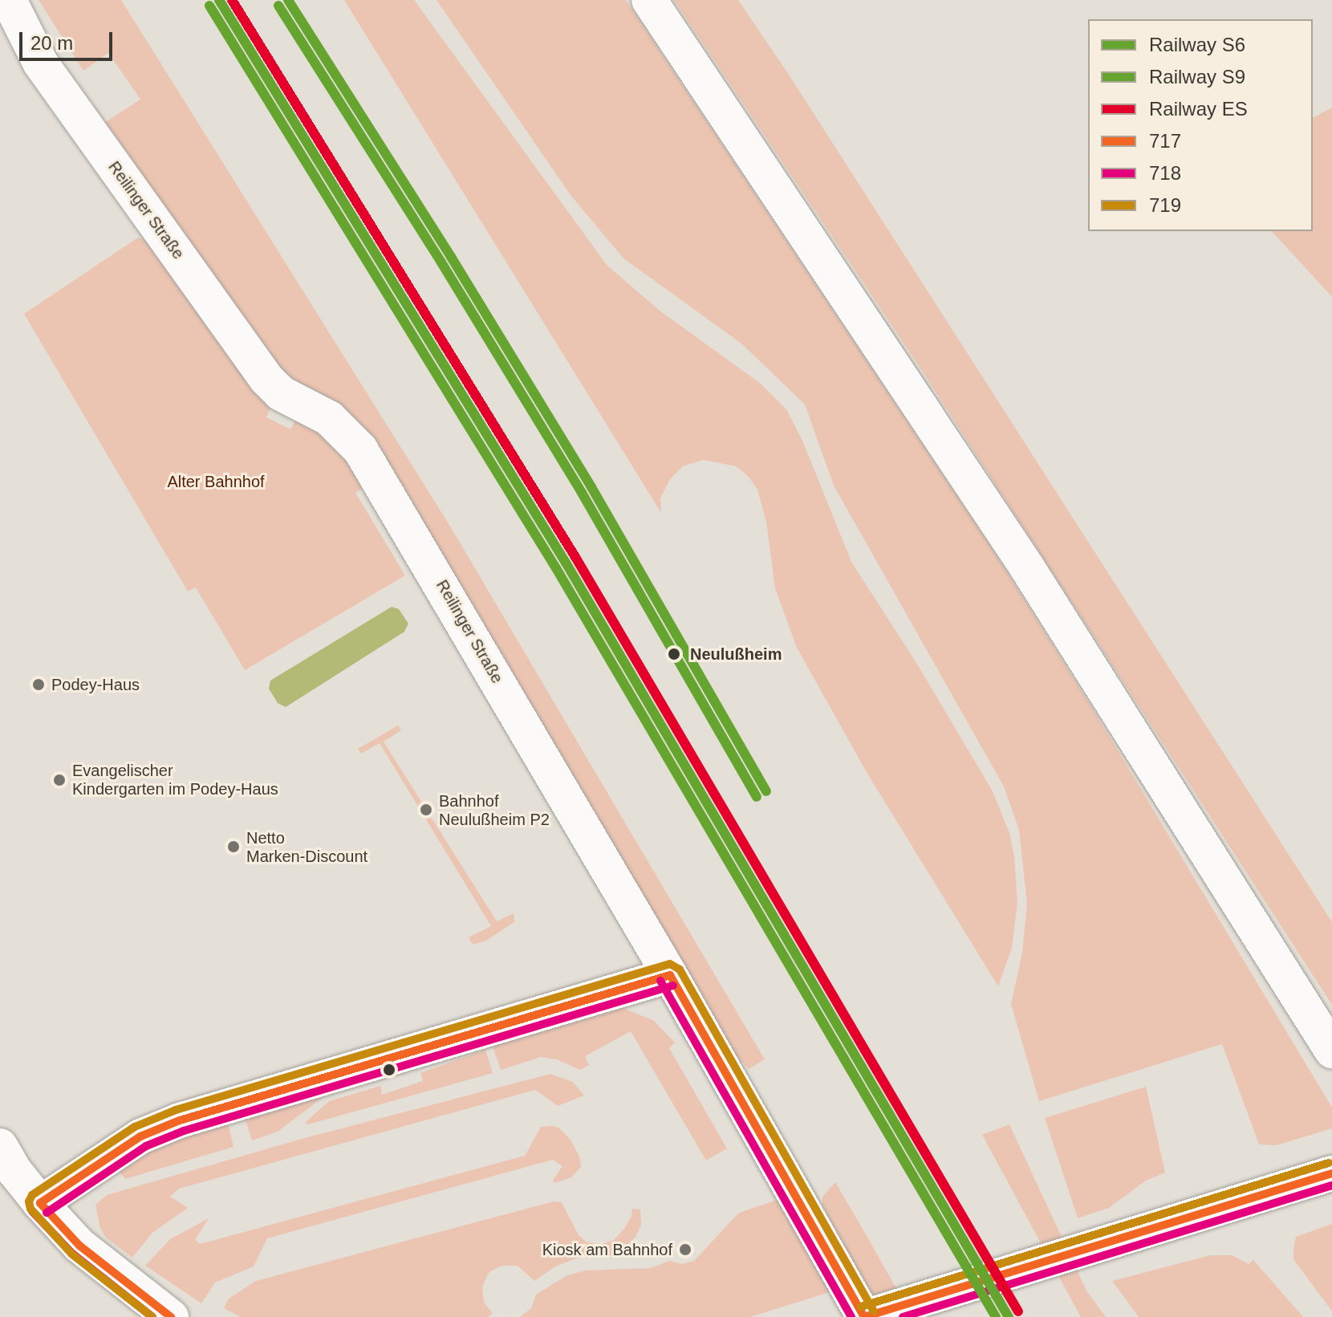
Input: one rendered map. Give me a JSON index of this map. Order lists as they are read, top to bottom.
{
  "streets": {
    "street": ["Reilinger Straße"]
  },
  "parks": ["Alter Bahnhof"],
  "places": [
    "Neulußheim",
    "Podey-Haus",
    "Evangelischer Kindergarten im Podey-Haus",
    "Bahnhof Neulußheim P2",
    "Netto Marken-Discount",
    "Kiosk am Bahnhof"
  ],
  "lines": [
    "rail line S6",
    "rail line ES",
    "rail line S9",
    "transit line 719",
    "transit line 717",
    "transit line 718"
  ],
  "legend": [
    "Railway S6",
    "Railway S9",
    "Railway ES",
    "717",
    "718",
    "719"
  ],
  "scale_bar": "20 m"
}
